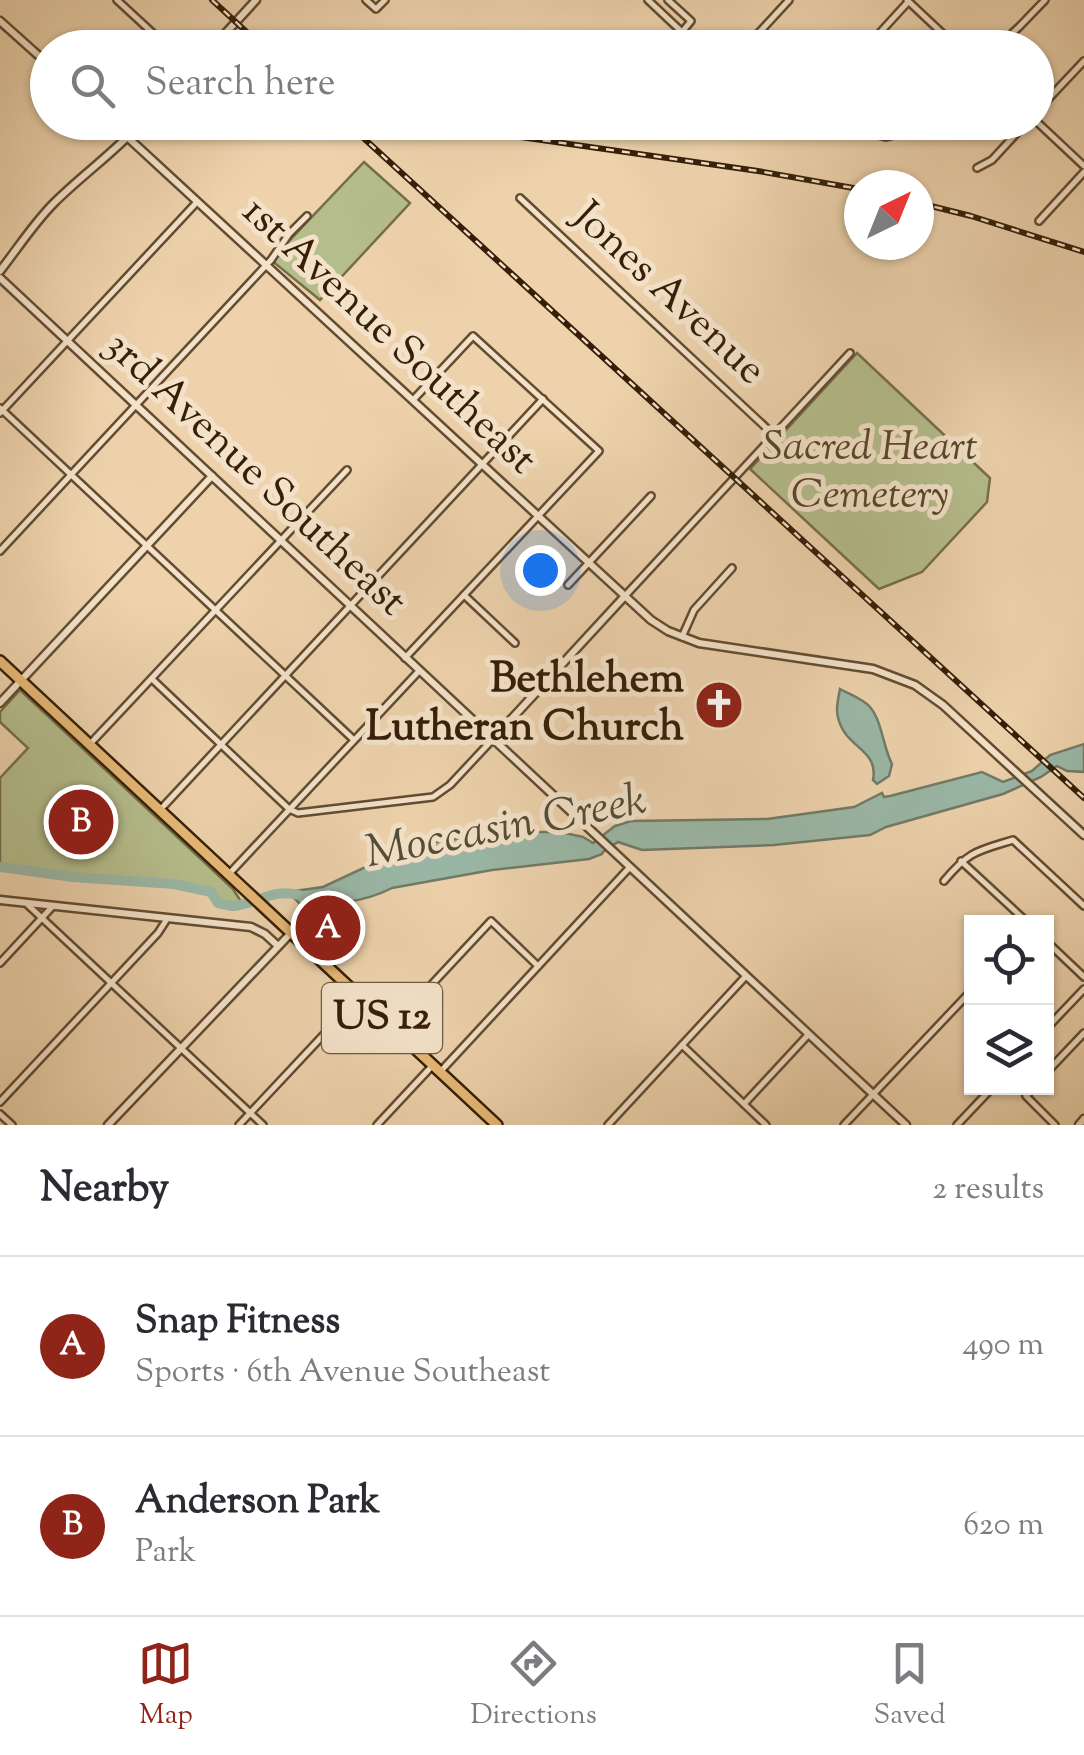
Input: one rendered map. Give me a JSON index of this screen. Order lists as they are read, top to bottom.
{
  "streets": {
    "highway": ["US 12"],
    "street": ["Jones Avenue", "1st Avenue Southeast", "3rd Avenue Southeast"]
  },
  "water": ["Moccasin Creek"],
  "parks": ["Sacred Heart Cemetery"],
  "places": {
    "church": ["Bethlehem Lutheran Church"]
  },
  "north": "top right",
  "page": {
    "search": "Search here",
    "pins": ["B", "A"],
    "heading": ["Nearby", "2 results"],
    "list": [
      {
        "mark": "A",
        "name": "Snap Fitness",
        "note": "Sports · 6th Avenue Southeast",
        "value": "490 m"
      },
      {
        "mark": "B",
        "name": "Anderson Park",
        "note": "Park",
        "value": "620 m"
      }
    ],
    "nav": ["Map", "Directions", "Saved"]
  }
}
